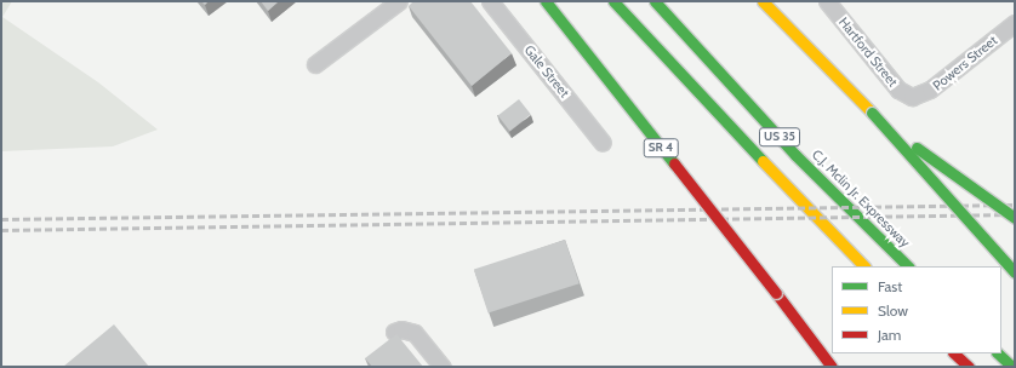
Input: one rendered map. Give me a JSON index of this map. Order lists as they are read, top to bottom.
{
  "streets": {
    "highway": ["US 35", "SR 4", "C.J. Mclin Jr. Expressway"],
    "street": ["Hartford Street", "Powers Street", "Gale Street"]
  },
  "crossings": [
    ["Hartford Street", "Powers Street"]
  ],
  "legend": ["Fast", "Slow", "Jam"]
}
